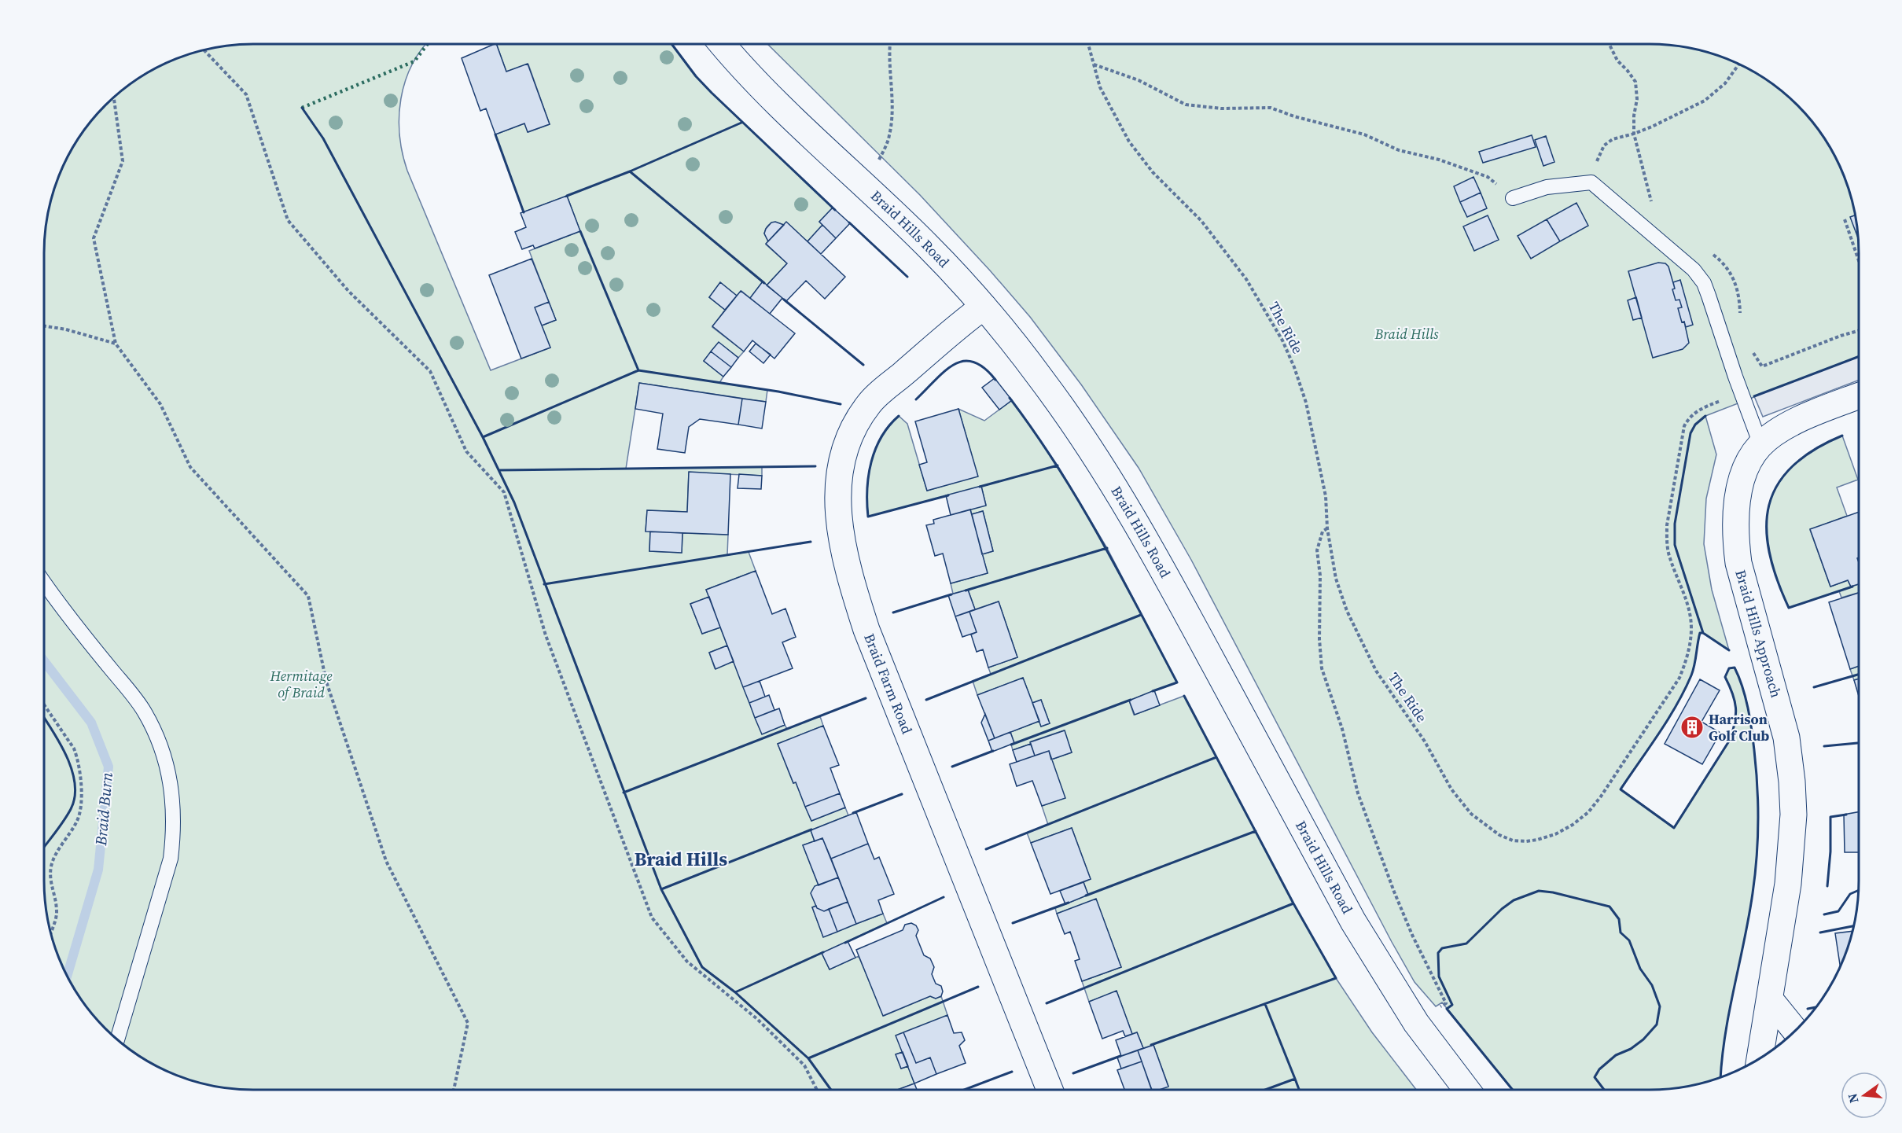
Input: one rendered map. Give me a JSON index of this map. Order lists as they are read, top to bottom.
{
  "streets": {
    "street": ["Braid Hills Road", "Braid Hills Approach", "Braid Farm Road"],
    "path": ["The Ride"]
  },
  "crossings": [
    ["Braid Hills Road", "Braid Farm Road"]
  ],
  "districts": ["Braid Hills"],
  "water": ["Braid Burn"],
  "parks": ["Braid Hills", "Hermitage of Braid"],
  "places": {
    "building": ["Harrison Golf Club"]
  },
  "north": "left"
}
